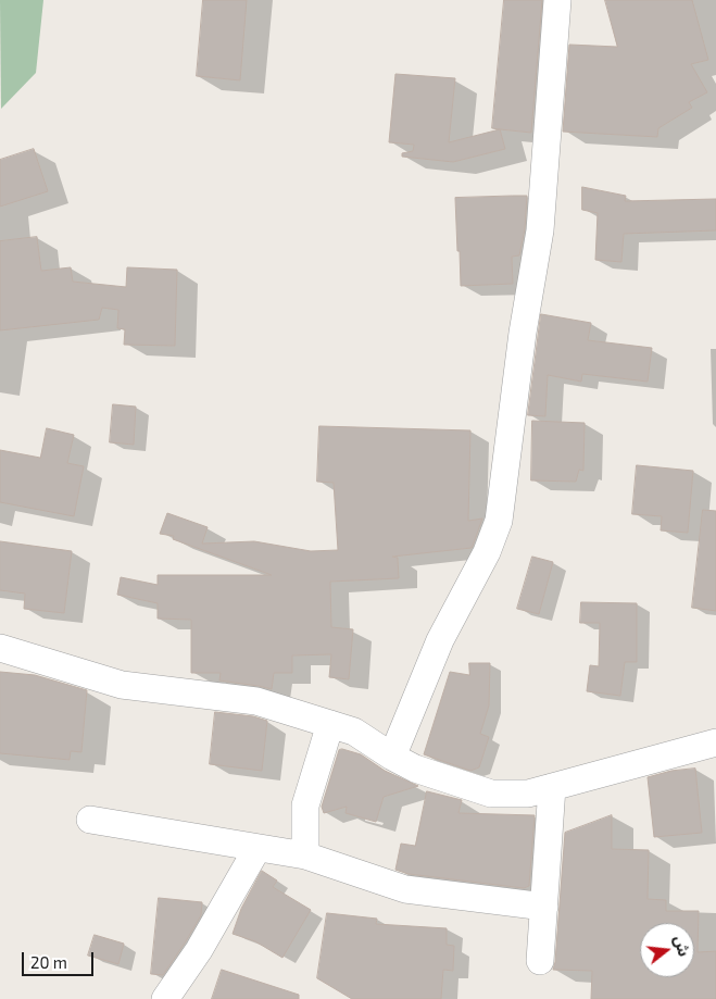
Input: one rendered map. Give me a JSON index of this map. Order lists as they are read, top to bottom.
{
  "scale_bar": "20 m",
  "north": "right"
}
